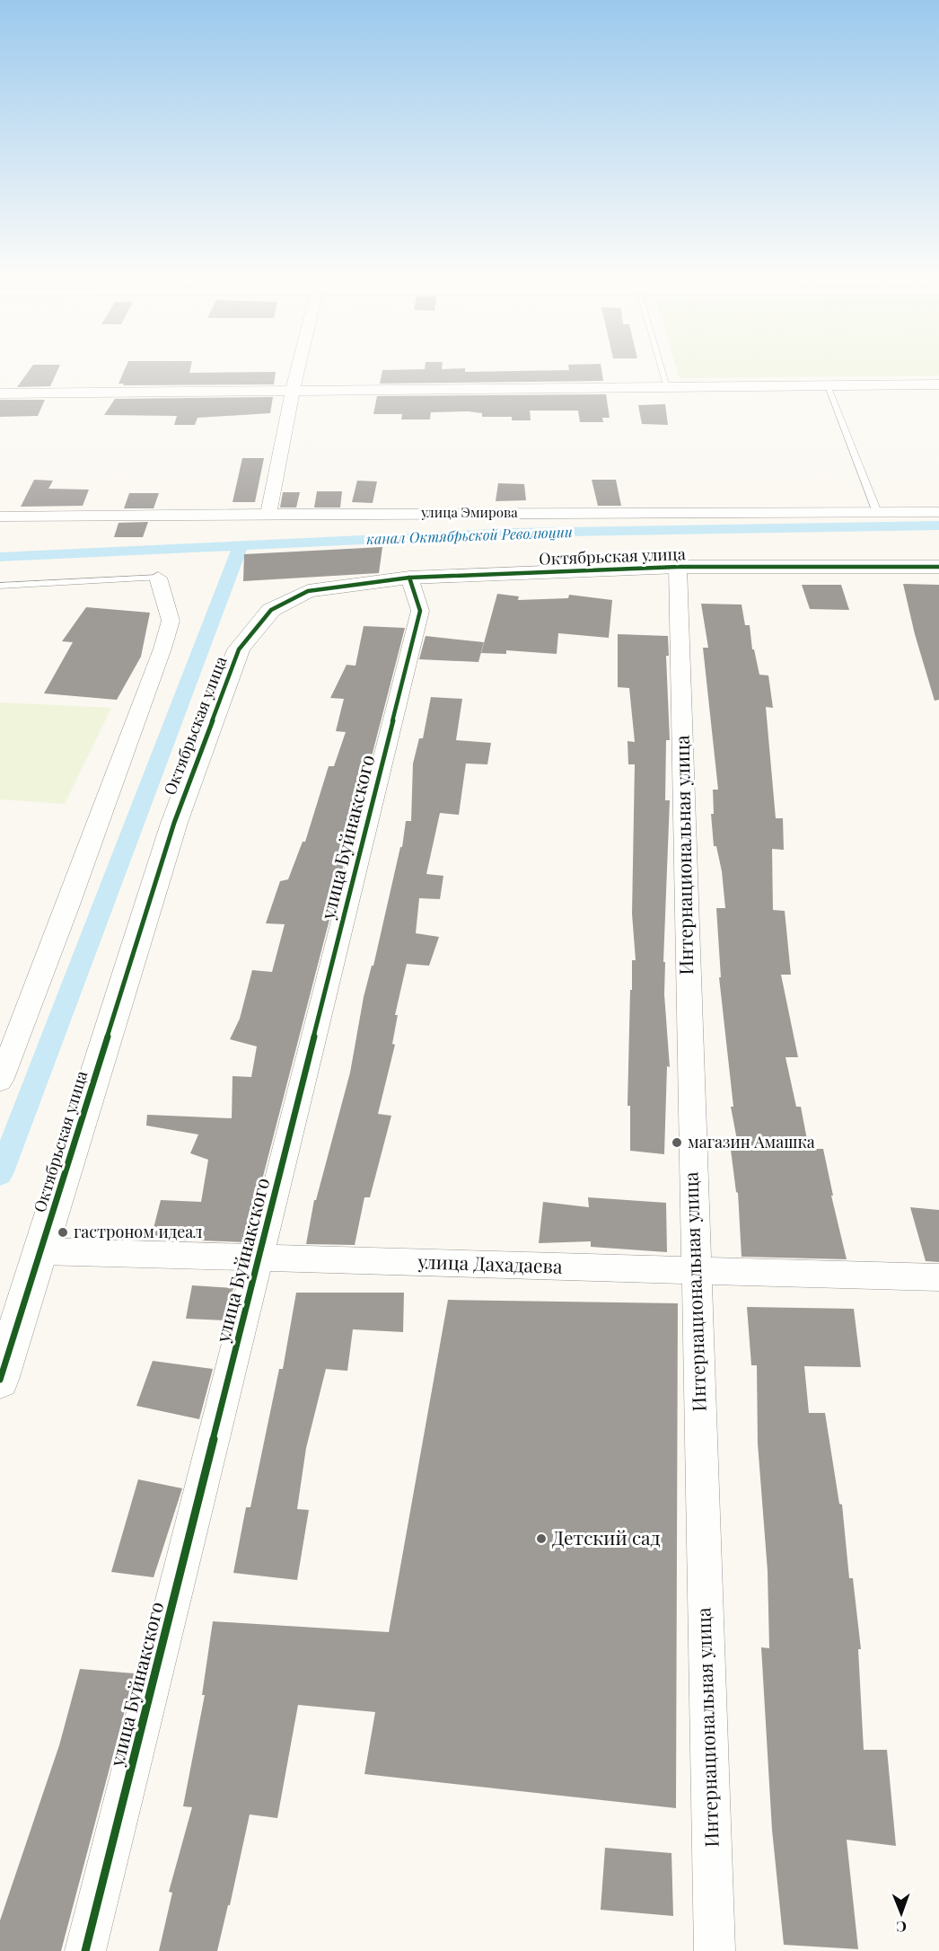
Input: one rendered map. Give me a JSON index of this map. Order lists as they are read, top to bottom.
{
  "streets": {
    "street": [
      "улица Эмирова",
      "Октябрьская улица",
      "улица Буйнакского",
      "Интернациональная улица",
      "улица Дахадаева"
    ]
  },
  "crossings": [
    ["Октябрьская улица", "улица Буйнакского"],
    ["Октябрьская улица", "Интернациональная улица"],
    ["Октябрьская улица", "улица Дахадаева"],
    ["улица Буйнакского", "улица Дахадаева"],
    ["Интернациональная улица", "улица Дахадаева"]
  ],
  "water": ["канал Октябрьской Революции"],
  "places": ["магазин Амашка", "гастроном идеал", "Детский сад"],
  "north": "bottom"
}
